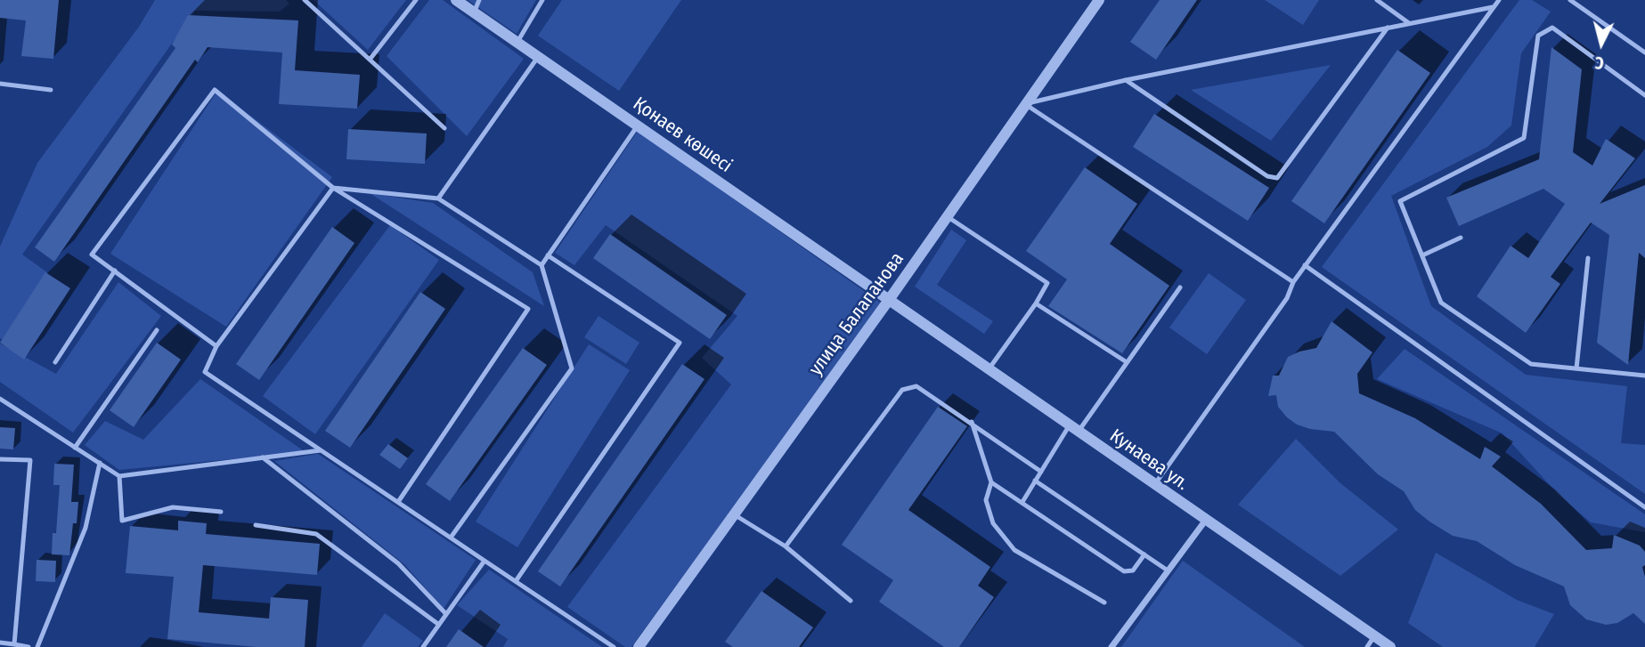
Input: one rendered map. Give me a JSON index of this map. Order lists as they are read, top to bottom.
{
  "streets": {
    "street": ["Қонаев көшесі", "улица Балапанова", "Кунаева ул."]
  },
  "crossings": [
    ["Қонаев көшесі", "улица Балапанова"],
    ["Қонаев көшесі", "Кунаева ул."],
    ["улица Балапанова", "Кунаева ул."]
  ],
  "north": "bottom"
}
